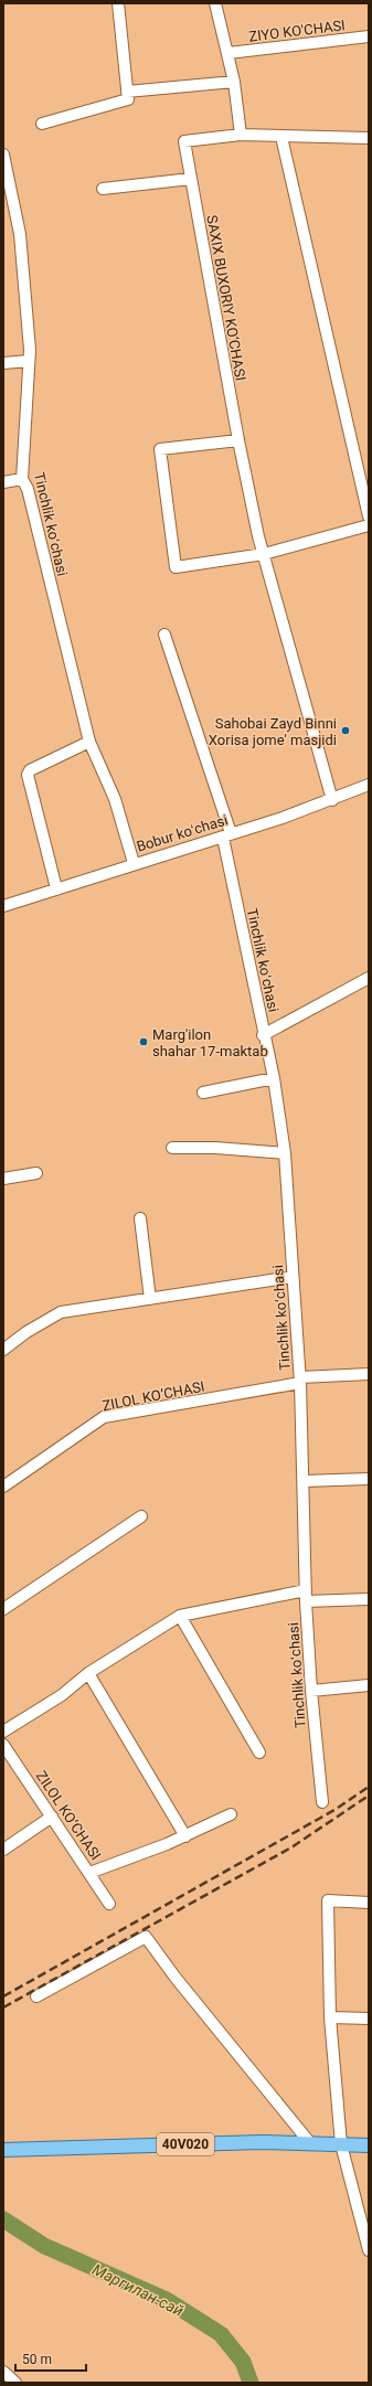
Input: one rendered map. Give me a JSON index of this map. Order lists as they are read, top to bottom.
{
  "streets": {
    "main road": ["40V020"],
    "street": [
      "ZIYO KO'CHASI",
      "SAXIX BUXORIY KO‘CHASI",
      "Tinchlik koʻchasi",
      "Bobur koʻchasi",
      "ZILOL KO‘CHASI"
    ]
  },
  "crossings": [
    ["SAXIX BUXORIY KO‘CHASI", "Bobur koʻchasi"],
    ["Tinchlik koʻchasi", "Bobur koʻchasi"],
    ["Tinchlik koʻchasi", "ZILOL KO‘CHASI"]
  ],
  "water": ["Маргилан-сай"],
  "places": ["Sahobai Zayd Binni Xorisa jome' masjidi", "Marg'ilon shahar 17-maktab"],
  "scale_bar": "50 m"
}
